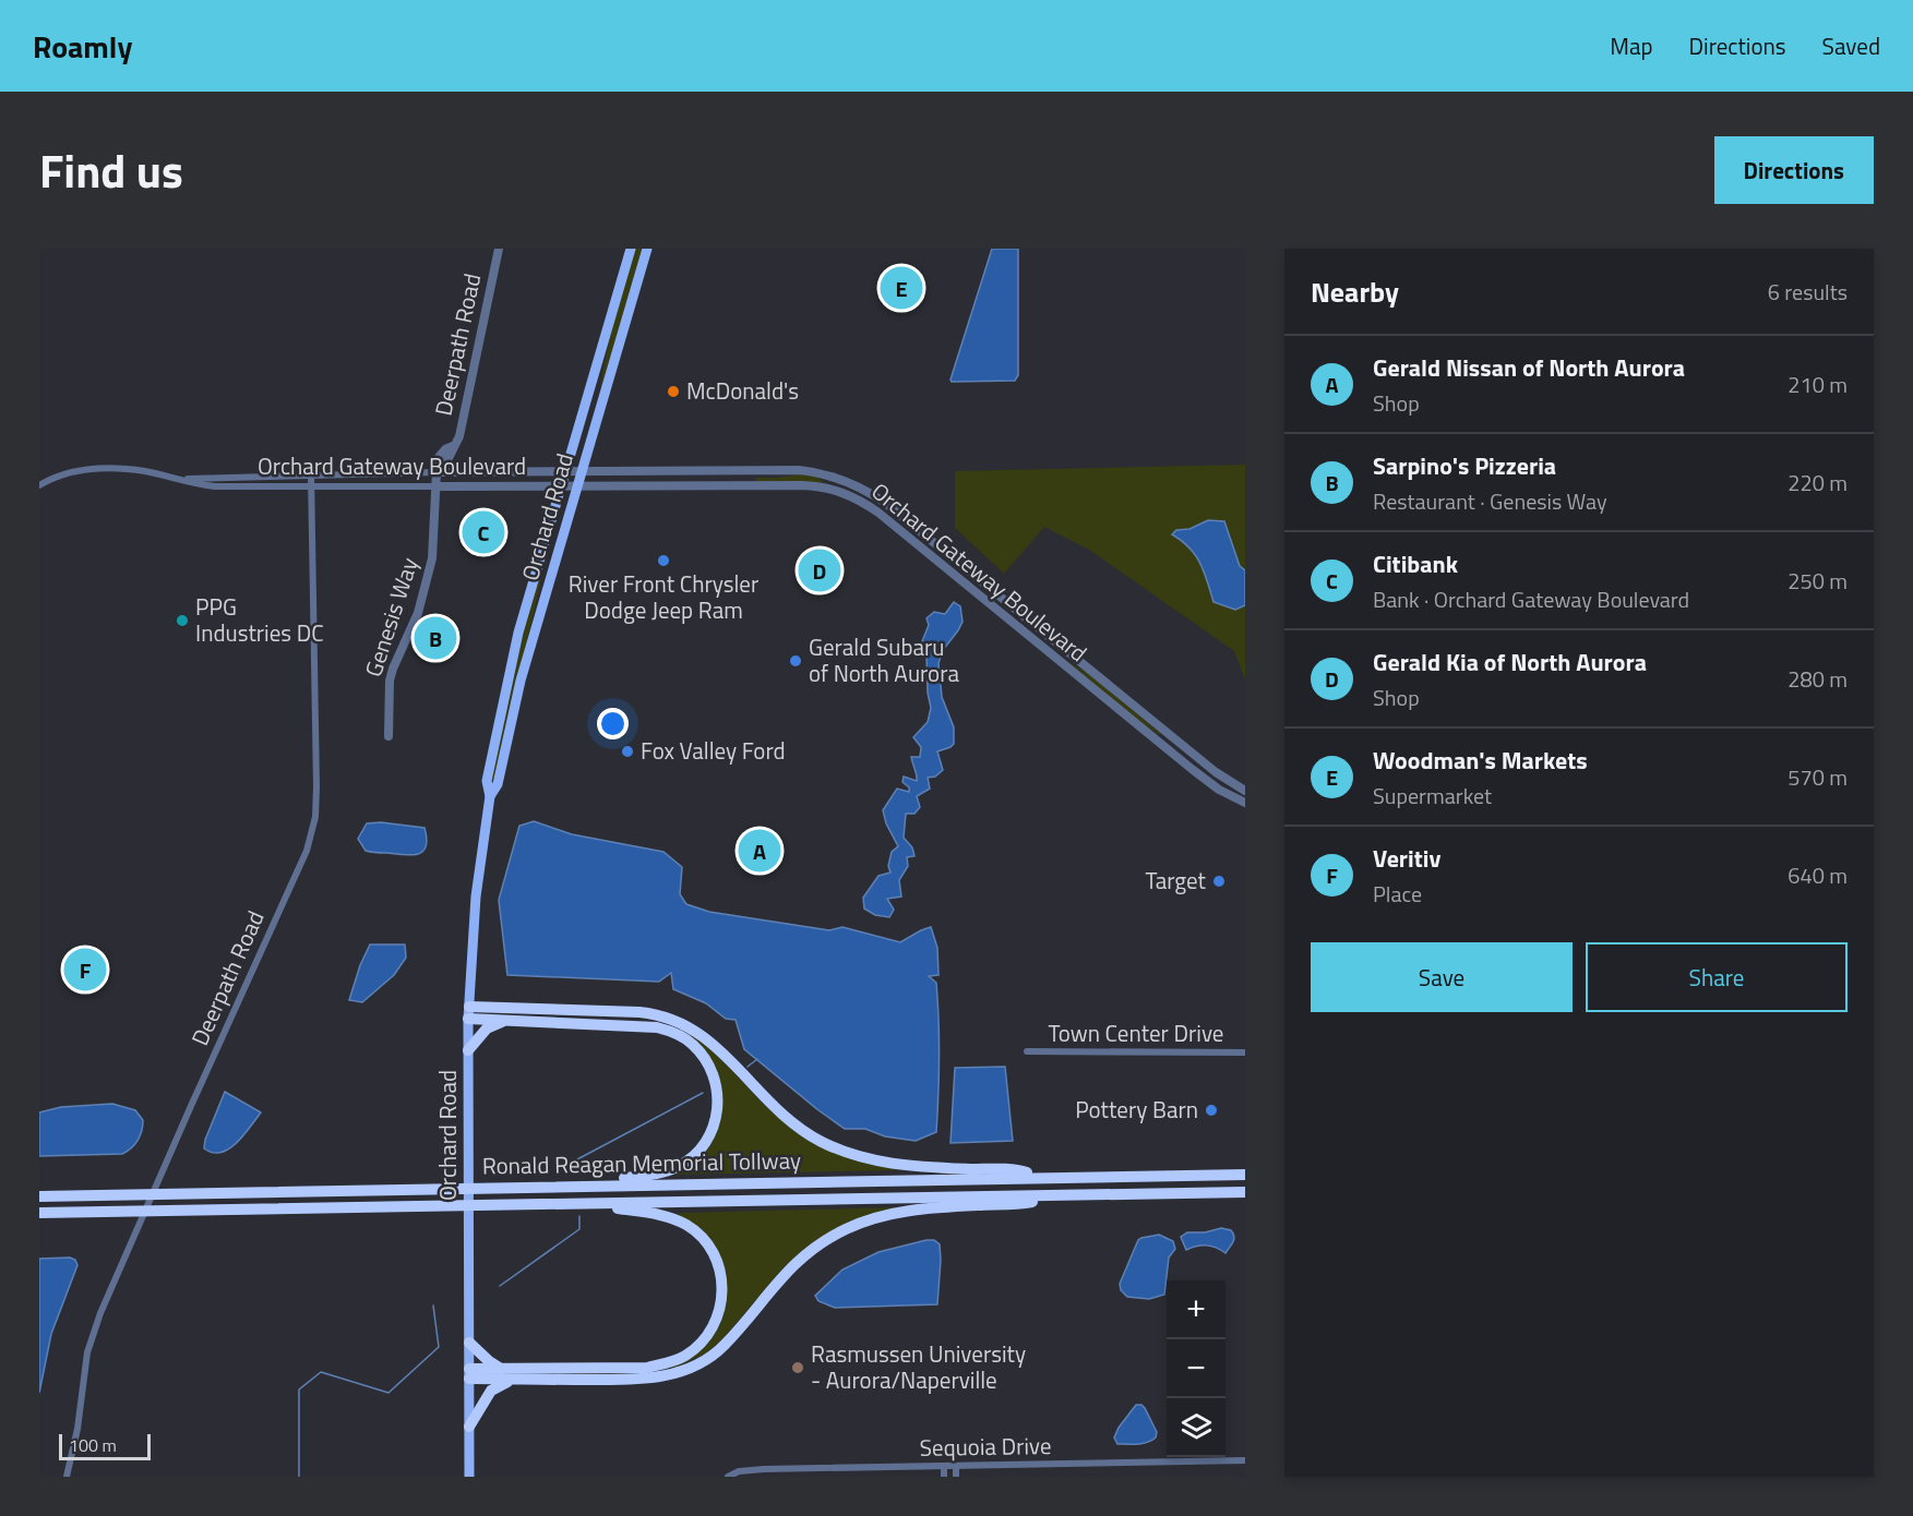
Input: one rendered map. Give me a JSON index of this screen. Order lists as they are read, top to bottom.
{
  "streets": {
    "highway": ["Ronald Reagan Memorial Tollway"],
    "main road": ["Orchard Road"],
    "street": [
      "Deerpath Road",
      "Orchard Gateway Boulevard",
      "Genesis Way",
      "Town Center Drive",
      "Sequoia Drive"
    ]
  },
  "crossings": [
    ["Deerpath Road", "Orchard Gateway Boulevard"],
    ["Deerpath Road", "Genesis Way"],
    ["Orchard Gateway Boulevard", "Orchard Road"],
    ["Orchard Gateway Boulevard", "Genesis Way"]
  ],
  "places": [
    "McDonald's",
    "River Front Chrysler Dodge Jeep Ram",
    "PPG Industries DC",
    "Gerald Subaru of North Aurora",
    "Fox Valley Ford",
    "Target",
    "Pottery Barn",
    "Rasmussen University - Aurora/Naperville"
  ],
  "scale_bar": "100 m",
  "page": {
    "header": "Roamly",
    "nav": ["Map", "Directions", "Saved"],
    "title": "Find us",
    "buttons": [
      "Directions",
      ["Save", "Share"]
    ],
    "heading": ["Nearby", "6 results"],
    "pins": [
      "E",
      "C",
      "D",
      "B",
      "A",
      "F"
    ],
    "list": [
      {
        "mark": "A",
        "name": "Gerald Nissan of North Aurora",
        "note": "Shop",
        "value": "210 m"
      },
      {
        "mark": "B",
        "name": "Sarpino's Pizzeria",
        "note": "Restaurant · Genesis Way",
        "value": "220 m"
      },
      {
        "mark": "C",
        "name": "Citibank",
        "note": "Bank · Orchard Gateway Boulevard",
        "value": "250 m"
      },
      {
        "mark": "D",
        "name": "Gerald Kia of North Aurora",
        "note": "Shop",
        "value": "280 m"
      },
      {
        "mark": "E",
        "name": "Woodman's Markets",
        "note": "Supermarket",
        "value": "570 m"
      },
      {
        "mark": "F",
        "name": "Veritiv",
        "note": "Place",
        "value": "640 m"
      }
    ],
    "map_buttons": ["+", "−"],
    "scale": "100 m"
  }
}
